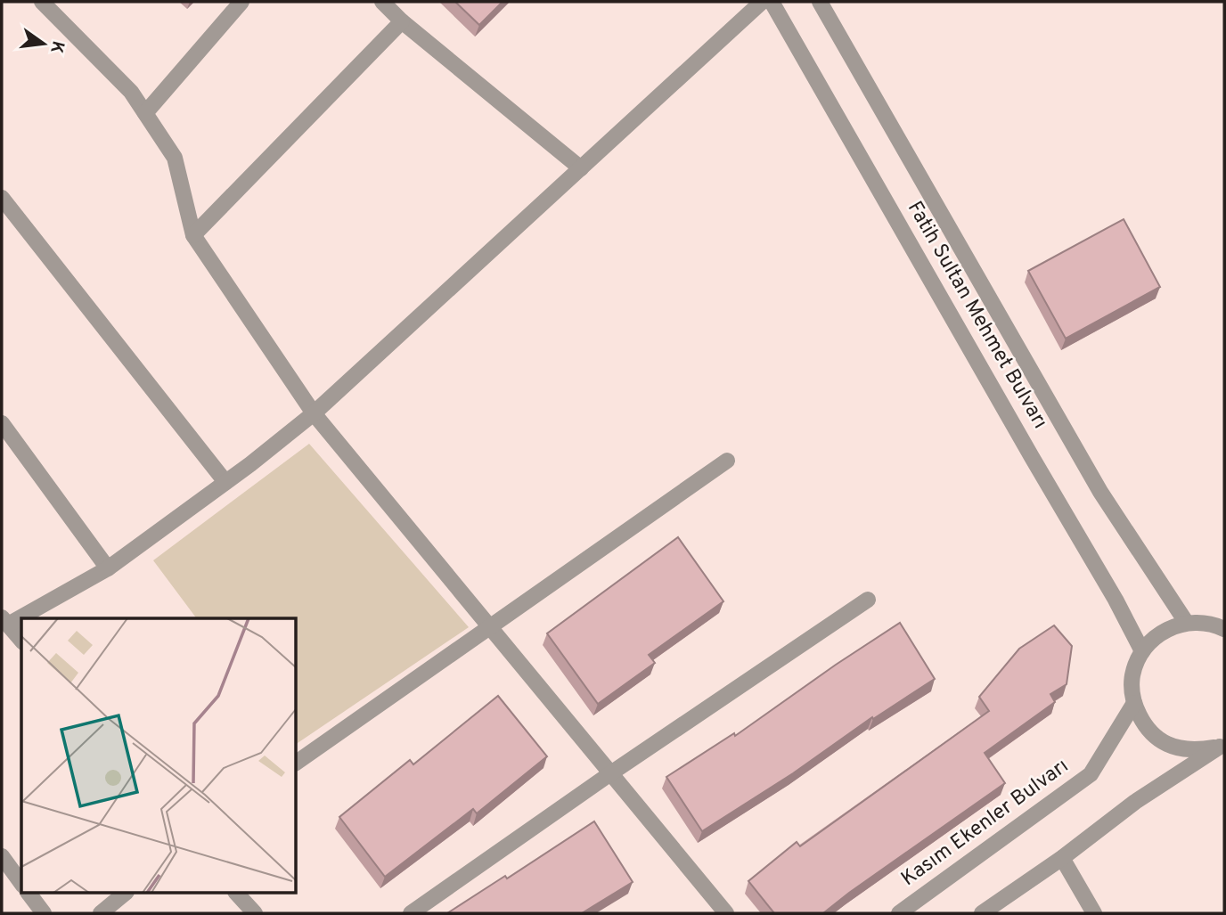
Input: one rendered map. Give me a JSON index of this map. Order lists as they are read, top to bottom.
{
  "streets": {
    "street": ["Fatih Sultan Mehmet Bulvarı", "Kasım Ekenler Bulvarı"]
  },
  "north": "right"
}
